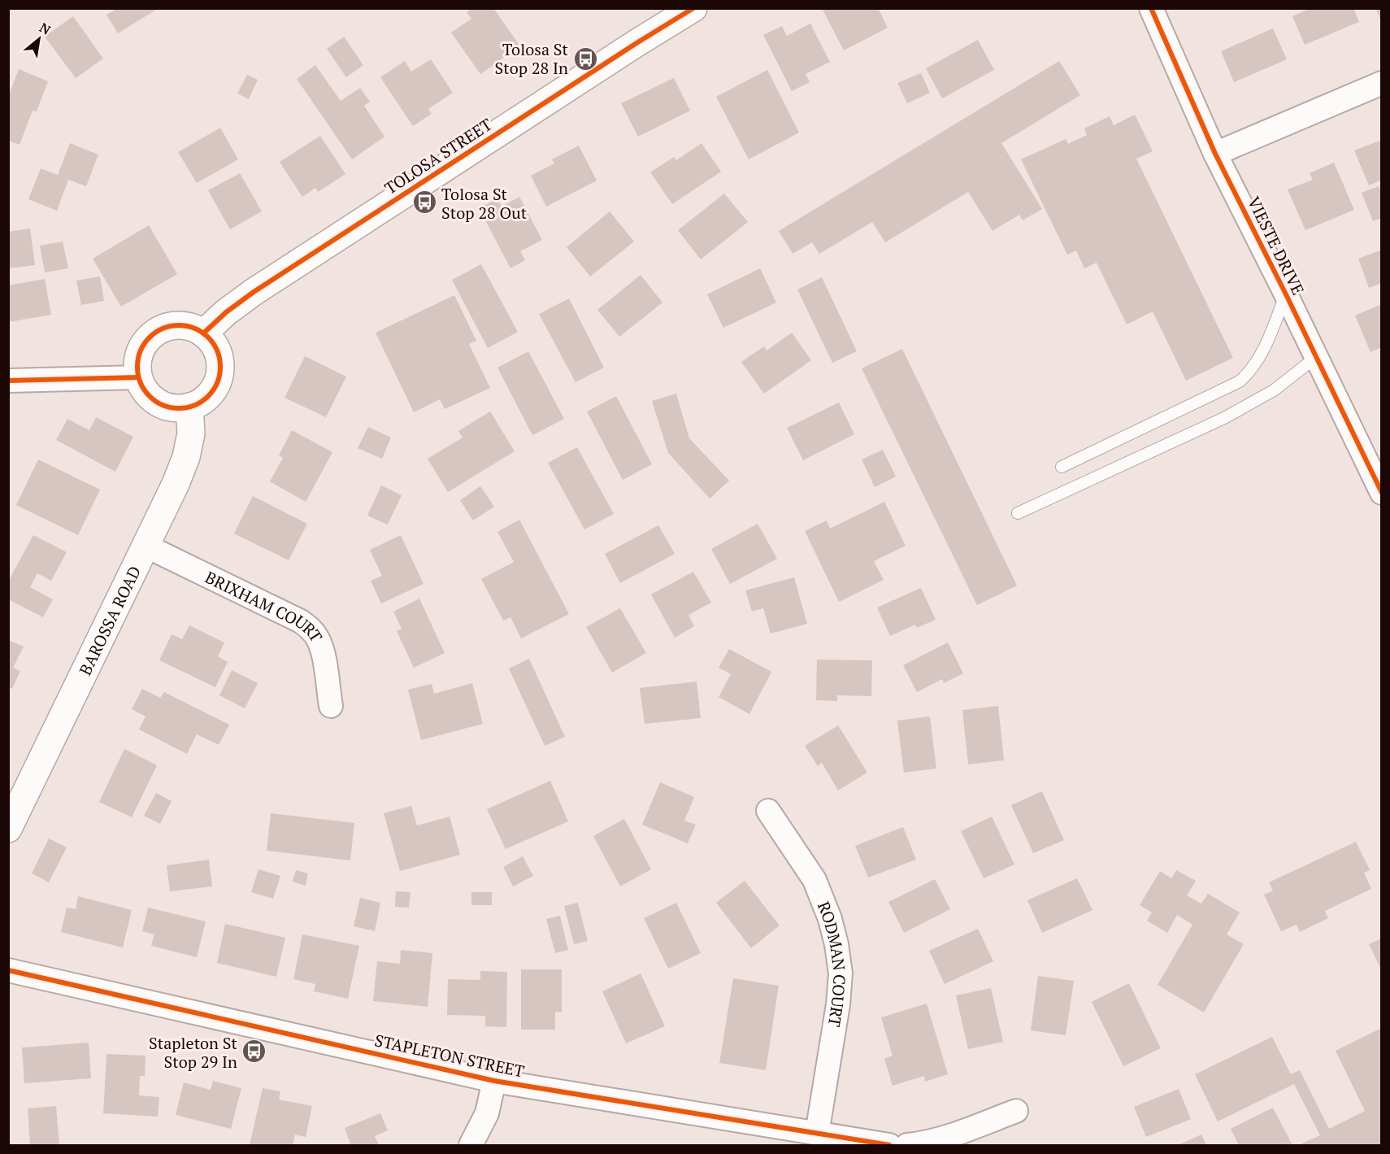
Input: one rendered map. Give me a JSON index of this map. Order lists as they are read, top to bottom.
{
  "streets": {
    "street": [
      "TOLOSA STREET",
      "VIESTE DRIVE",
      "BRIXHAM COURT",
      "BAROSSA ROAD",
      "RODMAN COURT",
      "STAPLETON STREET"
    ]
  },
  "crossings": [
    ["TOLOSA STREET", "BAROSSA ROAD"],
    ["BRIXHAM COURT", "BAROSSA ROAD"],
    ["RODMAN COURT", "STAPLETON STREET"]
  ],
  "places": {
    "bus stop": ["Tolosa St Stop 28 In", "Tolosa St Stop 28 Out", "Stapleton St Stop 29 In"]
  },
  "north": "top right"
}
